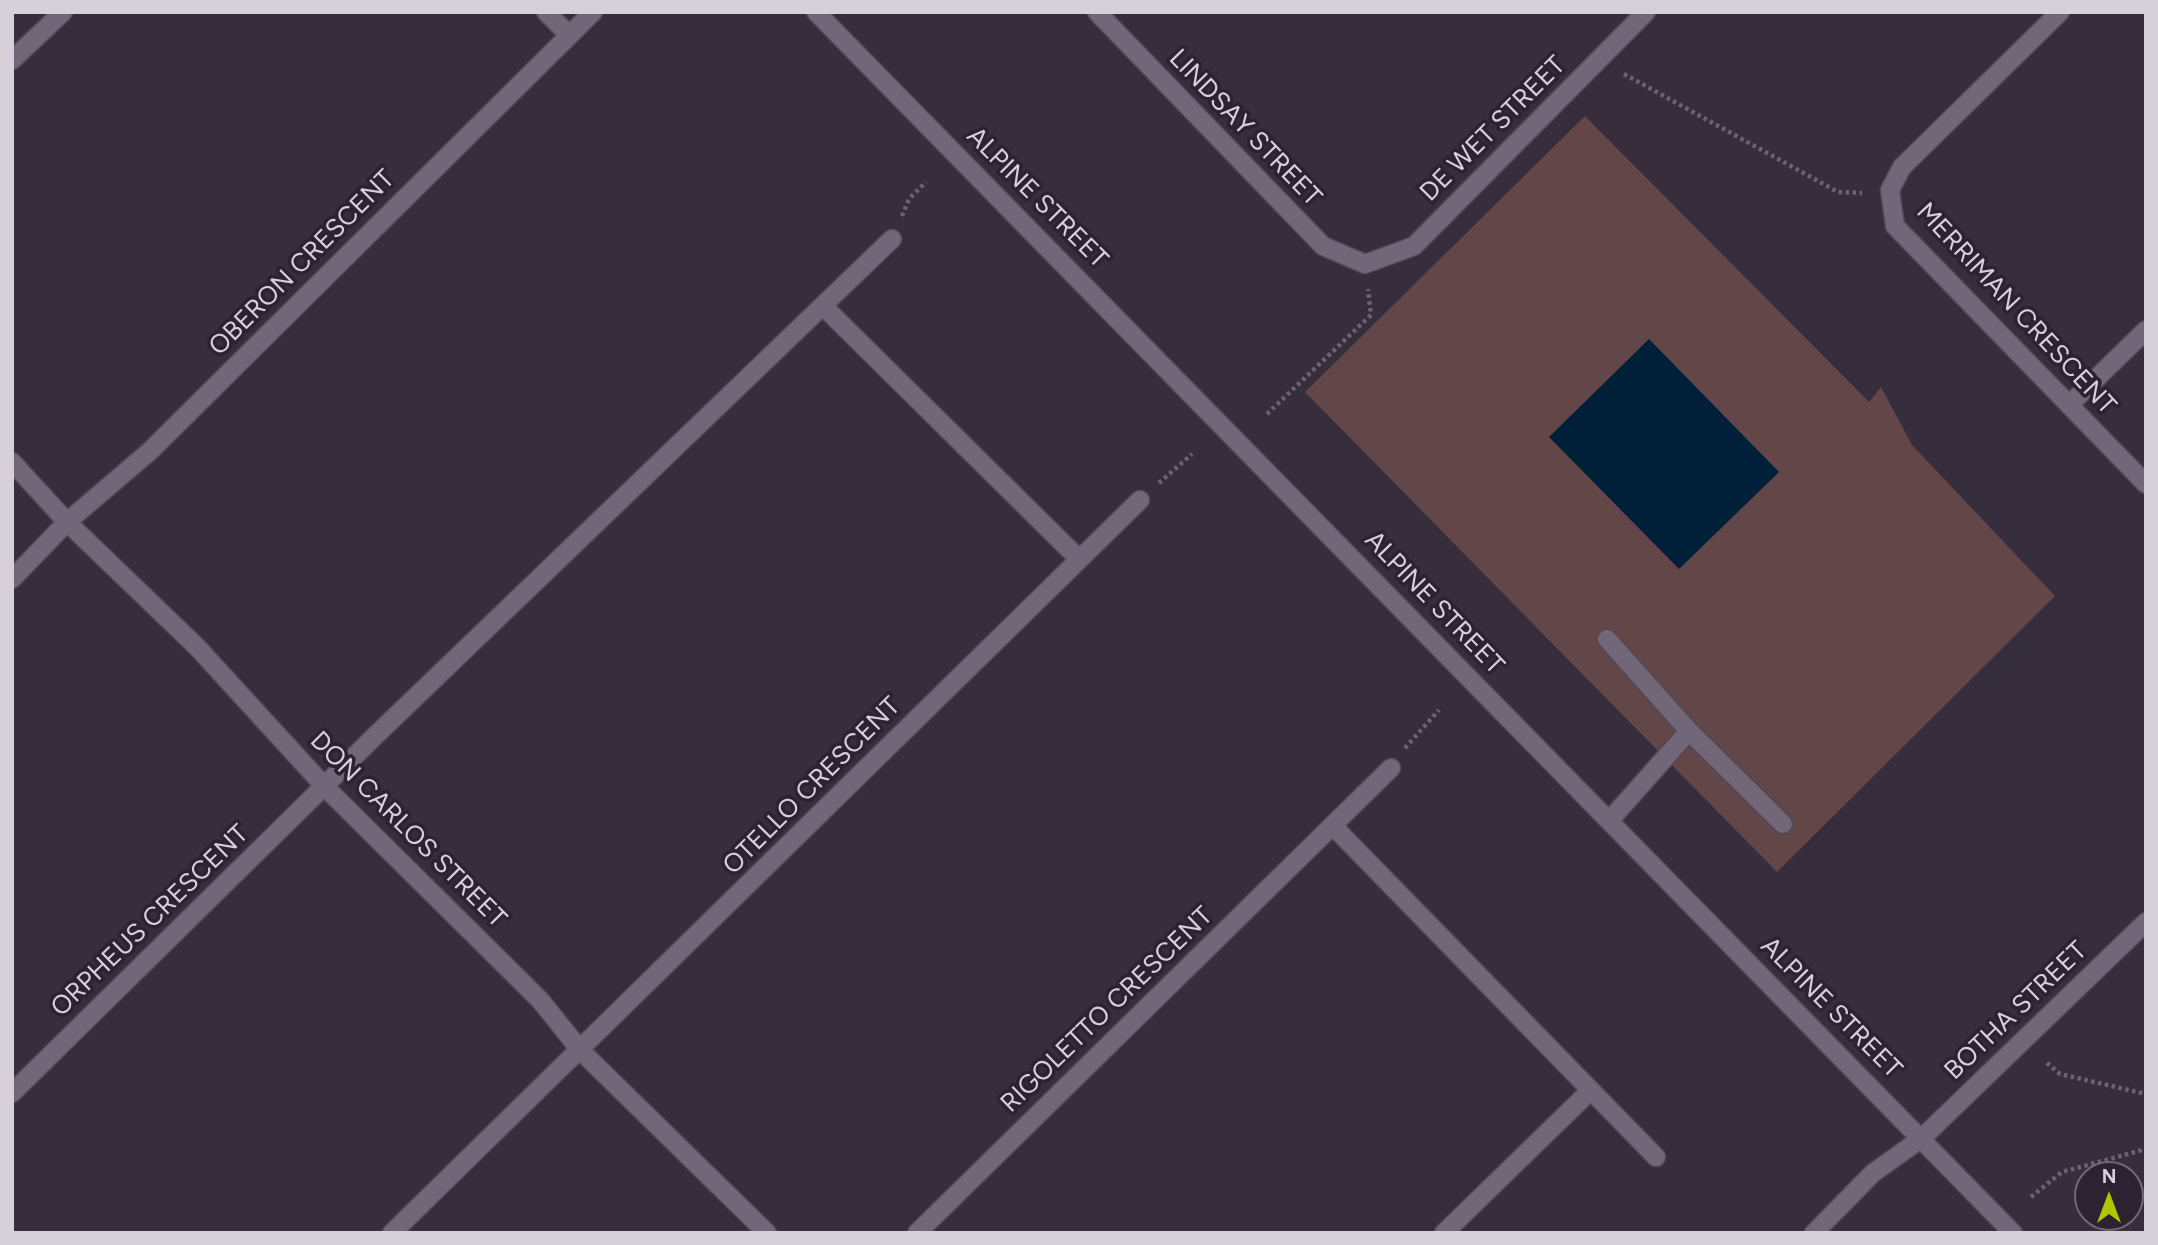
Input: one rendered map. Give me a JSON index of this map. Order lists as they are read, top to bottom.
{
  "streets": {
    "street": [
      "LINDSAY STREET",
      "DE WET STREET",
      "ALPINE STREET",
      "OBERON CRESCENT",
      "MERRIMAN CRESCENT",
      "OTELLO CRESCENT",
      "DON CARLOS STREET",
      "ORPHEUS CRESCENT",
      "RIGOLETTO CRESCENT",
      "BOTHA STREET"
    ]
  },
  "crossings": [
    ["LINDSAY STREET", "DE WET STREET"],
    ["ALPINE STREET", "BOTHA STREET"],
    ["OBERON CRESCENT", "DON CARLOS STREET"],
    ["OTELLO CRESCENT", "DON CARLOS STREET"],
    ["DON CARLOS STREET", "ORPHEUS CRESCENT"]
  ],
  "north": "top"
}
